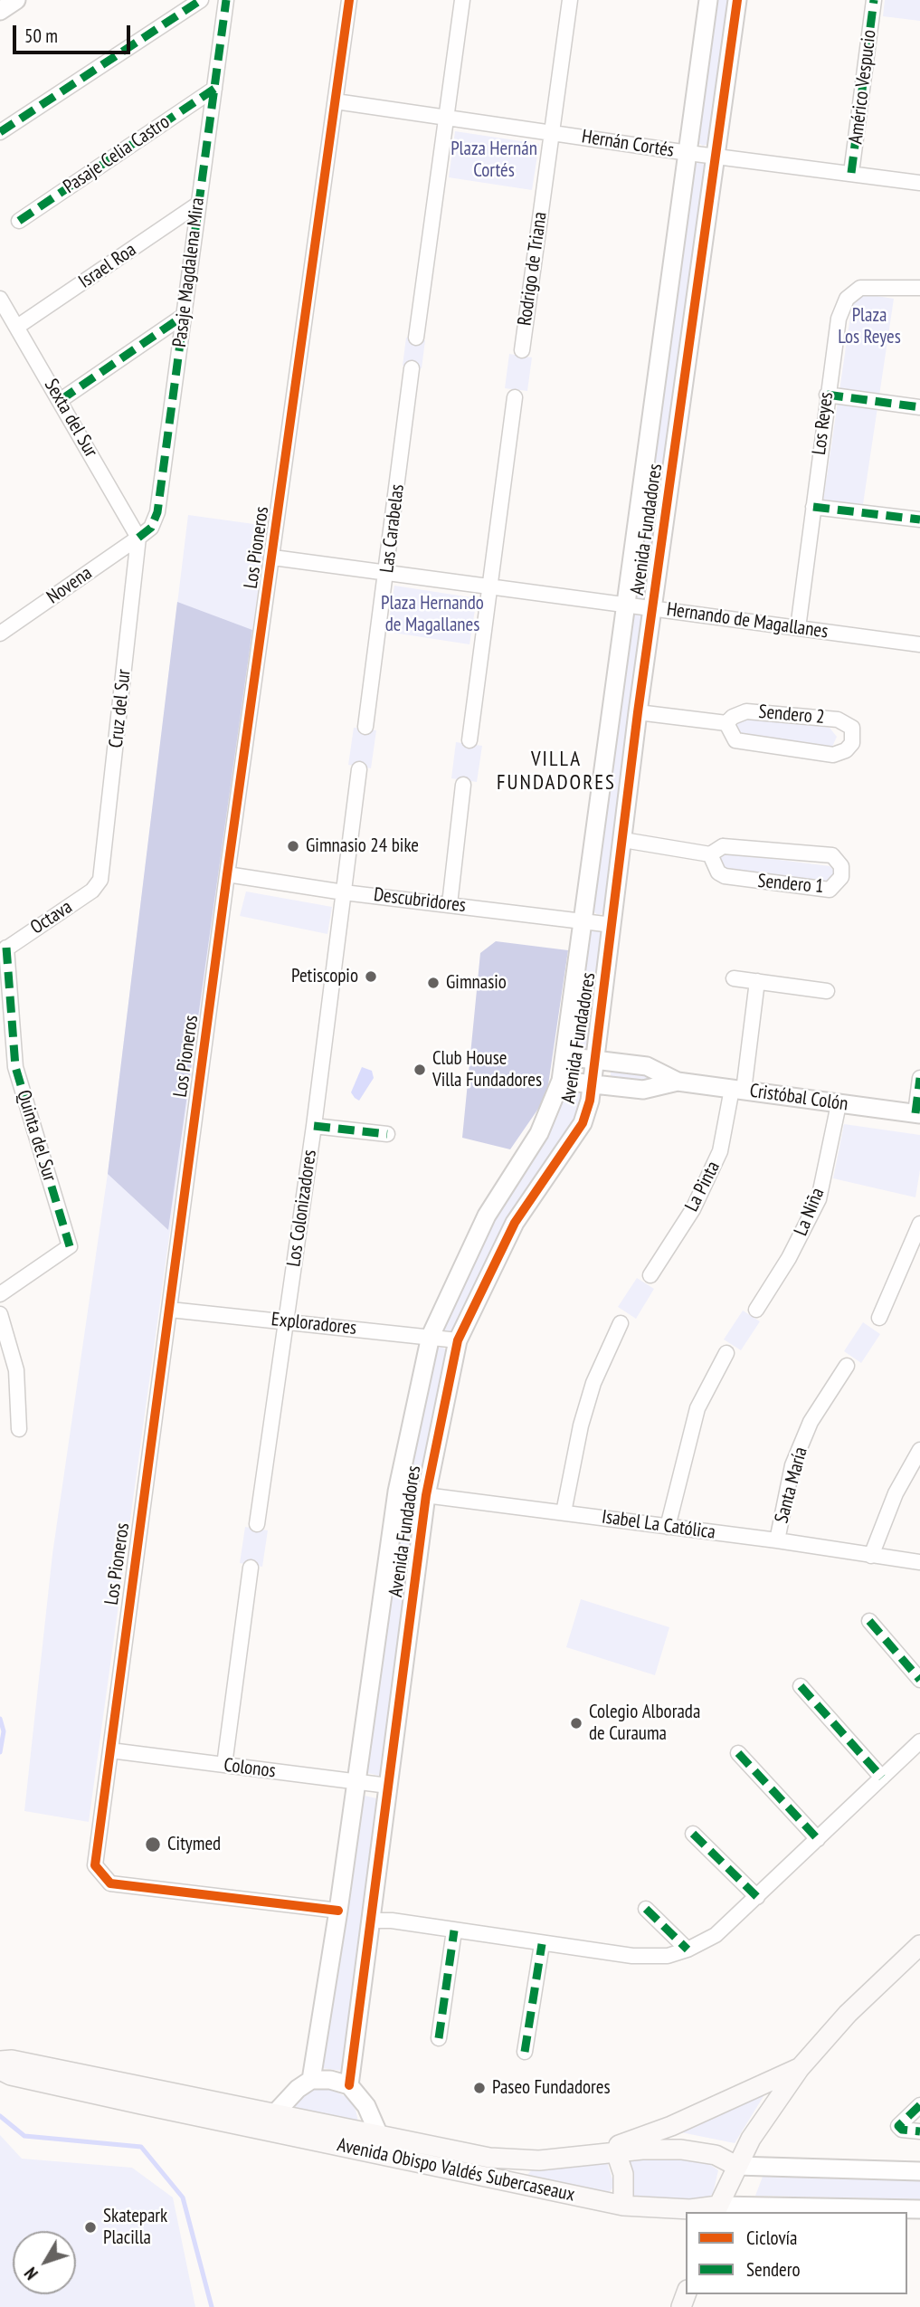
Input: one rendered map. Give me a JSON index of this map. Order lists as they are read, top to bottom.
{
  "streets": {
    "main road": ["Avenida Obispo Valdés Subercaseaux"],
    "street": [
      "Américo Vespucio",
      "Hernán Cortés",
      "Pasaje Celia Castro",
      "Israel Roa",
      "Rodrigo de Triana",
      "Pasaje Magdalena Mira",
      "Sexta del Sur",
      "Los Reyes",
      "Las Carabelas",
      "Avenida Fundadores",
      "Los Pioneros",
      "Novena",
      "Hernando de Magallanes",
      "Cruz del Sur",
      "Sendero 2",
      "Sendero 1",
      "Descubridores",
      "Octava",
      "Cristóbal Colón",
      "Quinta del Sur",
      "La Pinta",
      "Los Colonizadores",
      "La Niña",
      "Exploradores",
      "Santa María",
      "Isabel La Católica",
      "Colonos"
    ]
  },
  "crossings": [
    ["Américo Vespucio", "Hernán Cortés"],
    ["Hernán Cortés", "Rodrigo de Triana"],
    ["Hernán Cortés", "Avenida Fundadores"],
    ["Hernán Cortés", "Los Pioneros"],
    ["Pasaje Celia Castro", "Pasaje Magdalena Mira"],
    ["Israel Roa", "Pasaje Magdalena Mira"],
    ["Israel Roa", "Sexta del Sur"],
    ["Pasaje Magdalena Mira", "Sexta del Sur"],
    ["Pasaje Magdalena Mira", "Novena"],
    ["Pasaje Magdalena Mira", "Cruz del Sur"],
    ["Sexta del Sur", "Novena"],
    ["Sexta del Sur", "Cruz del Sur"],
    ["Los Reyes", "Hernando de Magallanes"],
    ["Las Carabelas", "Hernando de Magallanes"],
    ["Avenida Fundadores", "Los Pioneros"],
    ["Avenida Fundadores", "Hernando de Magallanes"],
    ["Avenida Fundadores", "Sendero 2"],
    ["Avenida Fundadores", "Sendero 1"],
    ["Avenida Fundadores", "Descubridores"],
    ["Avenida Fundadores", "Cristóbal Colón"],
    ["Avenida Fundadores", "Exploradores"],
    ["Avenida Fundadores", "Isabel La Católica"],
    ["Avenida Fundadores", "Colonos"],
    ["Los Pioneros", "Hernando de Magallanes"],
    ["Los Pioneros", "Descubridores"],
    ["Los Pioneros", "Exploradores"],
    ["Los Pioneros", "Colonos"],
    ["Novena", "Cruz del Sur"],
    ["Cruz del Sur", "Octava"],
    ["Descubridores", "Los Colonizadores"],
    ["Octava", "Quinta del Sur"],
    ["Cristóbal Colón", "La Pinta"],
    ["Cristóbal Colón", "La Niña"],
    ["Los Colonizadores", "Exploradores"],
    ["Santa María", "Isabel La Católica"]
  ],
  "districts": ["VILLA FUNDADORES"],
  "parks": ["Plaza Hernán Cortés", "Plaza Los Reyes", "Plaza Hernando de Magallanes"],
  "places": [
    "Gimnasio 24 bike",
    "Petiscopio",
    "Gimnasio",
    "Club House Villa Fundadores",
    "Colegio Alborada de Curauma",
    "Citymed",
    "Paseo Fundadores",
    "Skatepark Placilla"
  ],
  "legend": ["Ciclovía", "Sendero"],
  "scale_bar": "50 m",
  "north": "bottom left"
}
